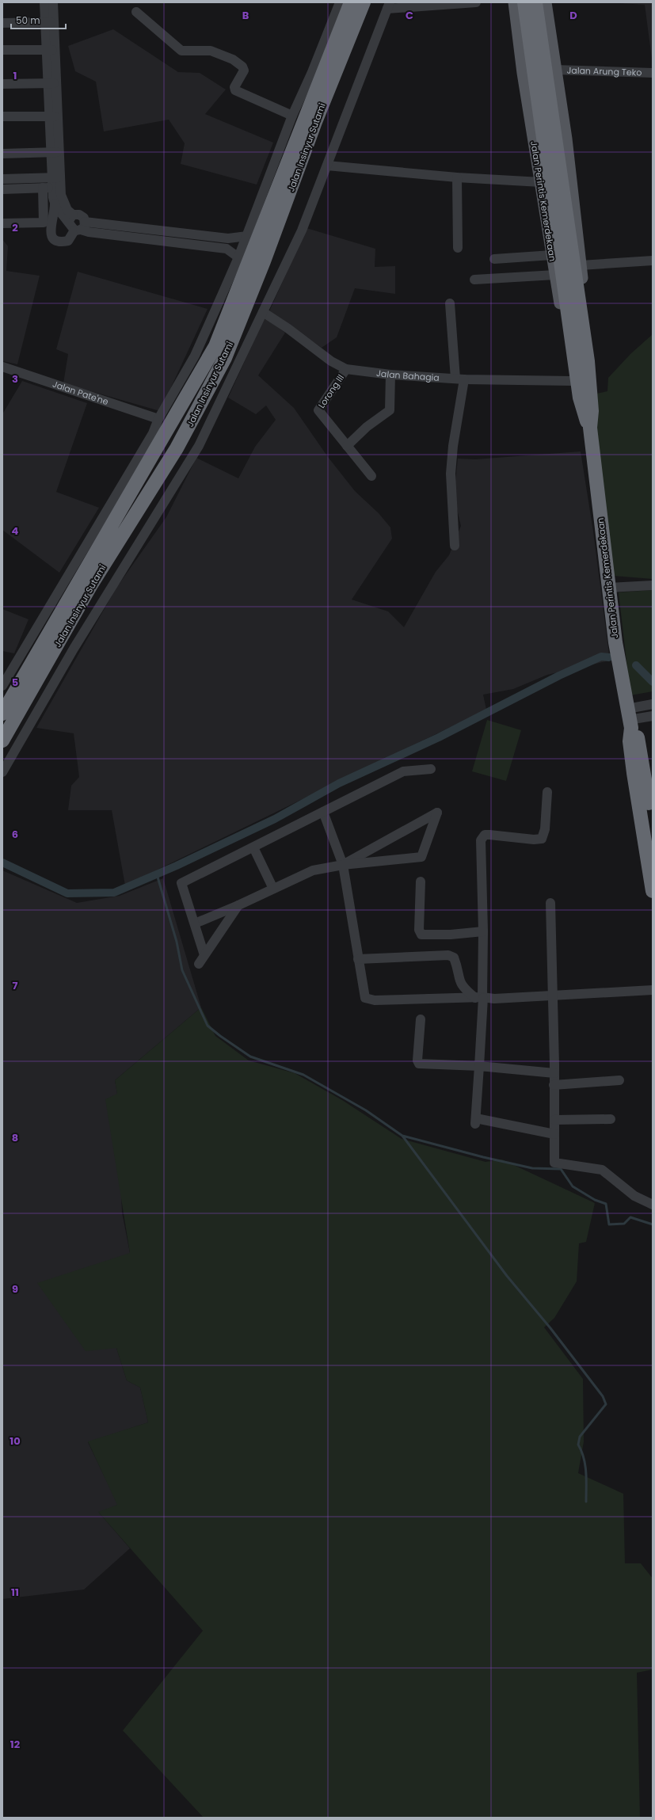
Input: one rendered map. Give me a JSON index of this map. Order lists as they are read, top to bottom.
{
  "streets": {
    "highway": ["Jalan Insinyur Sutami", "Jalan Perintis Kemerdekaan"],
    "street": [
      "Jalan Arung Teko",
      "Jalan Bahagia",
      "Lorong lll",
      "Jalan Pate'ne"
    ]
  },
  "crossings": [
    ["Jalan Arung Teko", "Jalan Perintis Kemerdekaan"],
    ["Jalan Perintis Kemerdekaan", "Jalan Bahagia"],
    ["Jalan Bahagia", "Lorong lll"]
  ],
  "scale_bar": "50 m",
  "grid": {
    "columns": ["B", "C", "D"],
    "rows": [
      "1",
      "2",
      "3",
      "4",
      "5",
      "6",
      "7",
      "8",
      "9",
      "10",
      "11",
      "12"
    ]
  }
}
